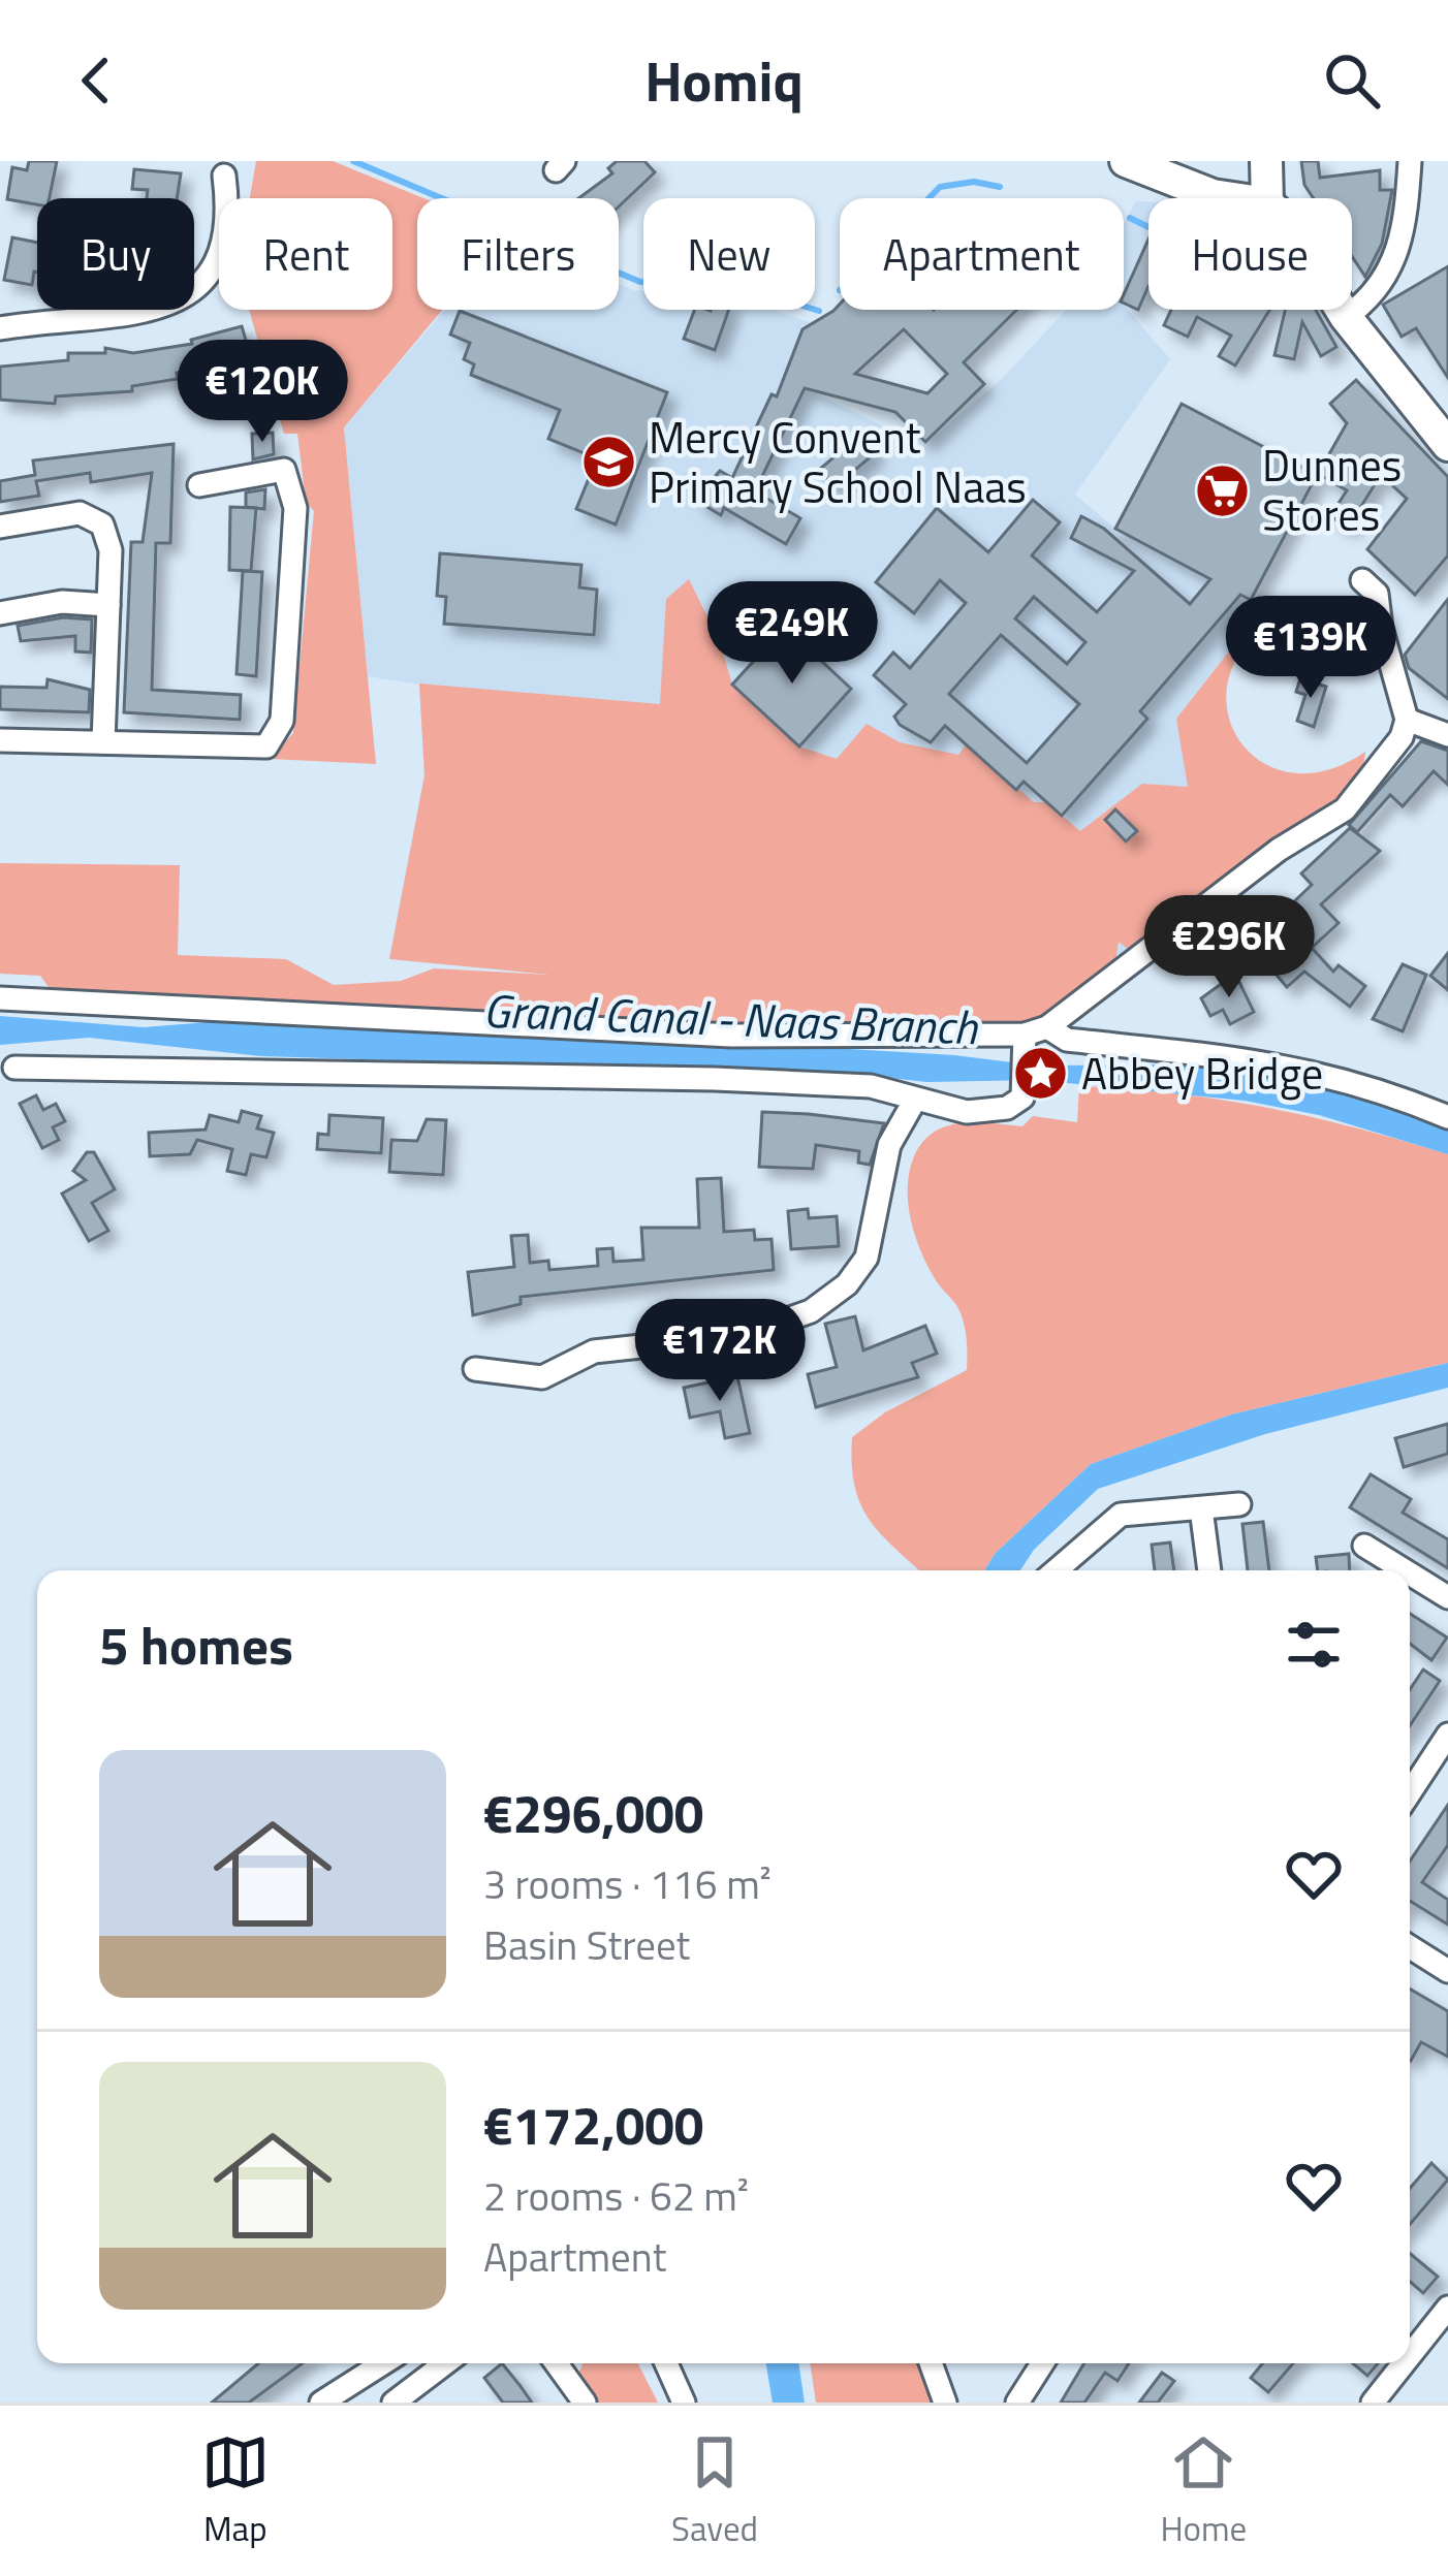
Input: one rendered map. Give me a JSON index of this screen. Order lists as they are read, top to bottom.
{
  "water": ["Grand Canal - Naas Branch"],
  "places": {
    "school or university": ["Mercy Convent Primary School Naas"],
    "supermarket": ["Dunnes Stores"],
    "place": ["Abbey Bridge"]
  },
  "page": {
    "header": "Homiq",
    "chip": [
      "Buy",
      "Rent",
      "Filters",
      "New",
      "Apartment",
      "House"
    ],
    "price": [
      "€120K",
      "€249K",
      "€139K",
      "€296K",
      "€172K"
    ],
    "heading": "5 homes",
    "list": [
      {
        "name": "€296,000",
        "note": "3 rooms · 116 m² · Basin Street"
      },
      {
        "name": "€172,000",
        "note": "2 rooms · 62 m² · Apartment"
      }
    ],
    "tabs": ["Map", "Saved", "Home"]
  }
}
